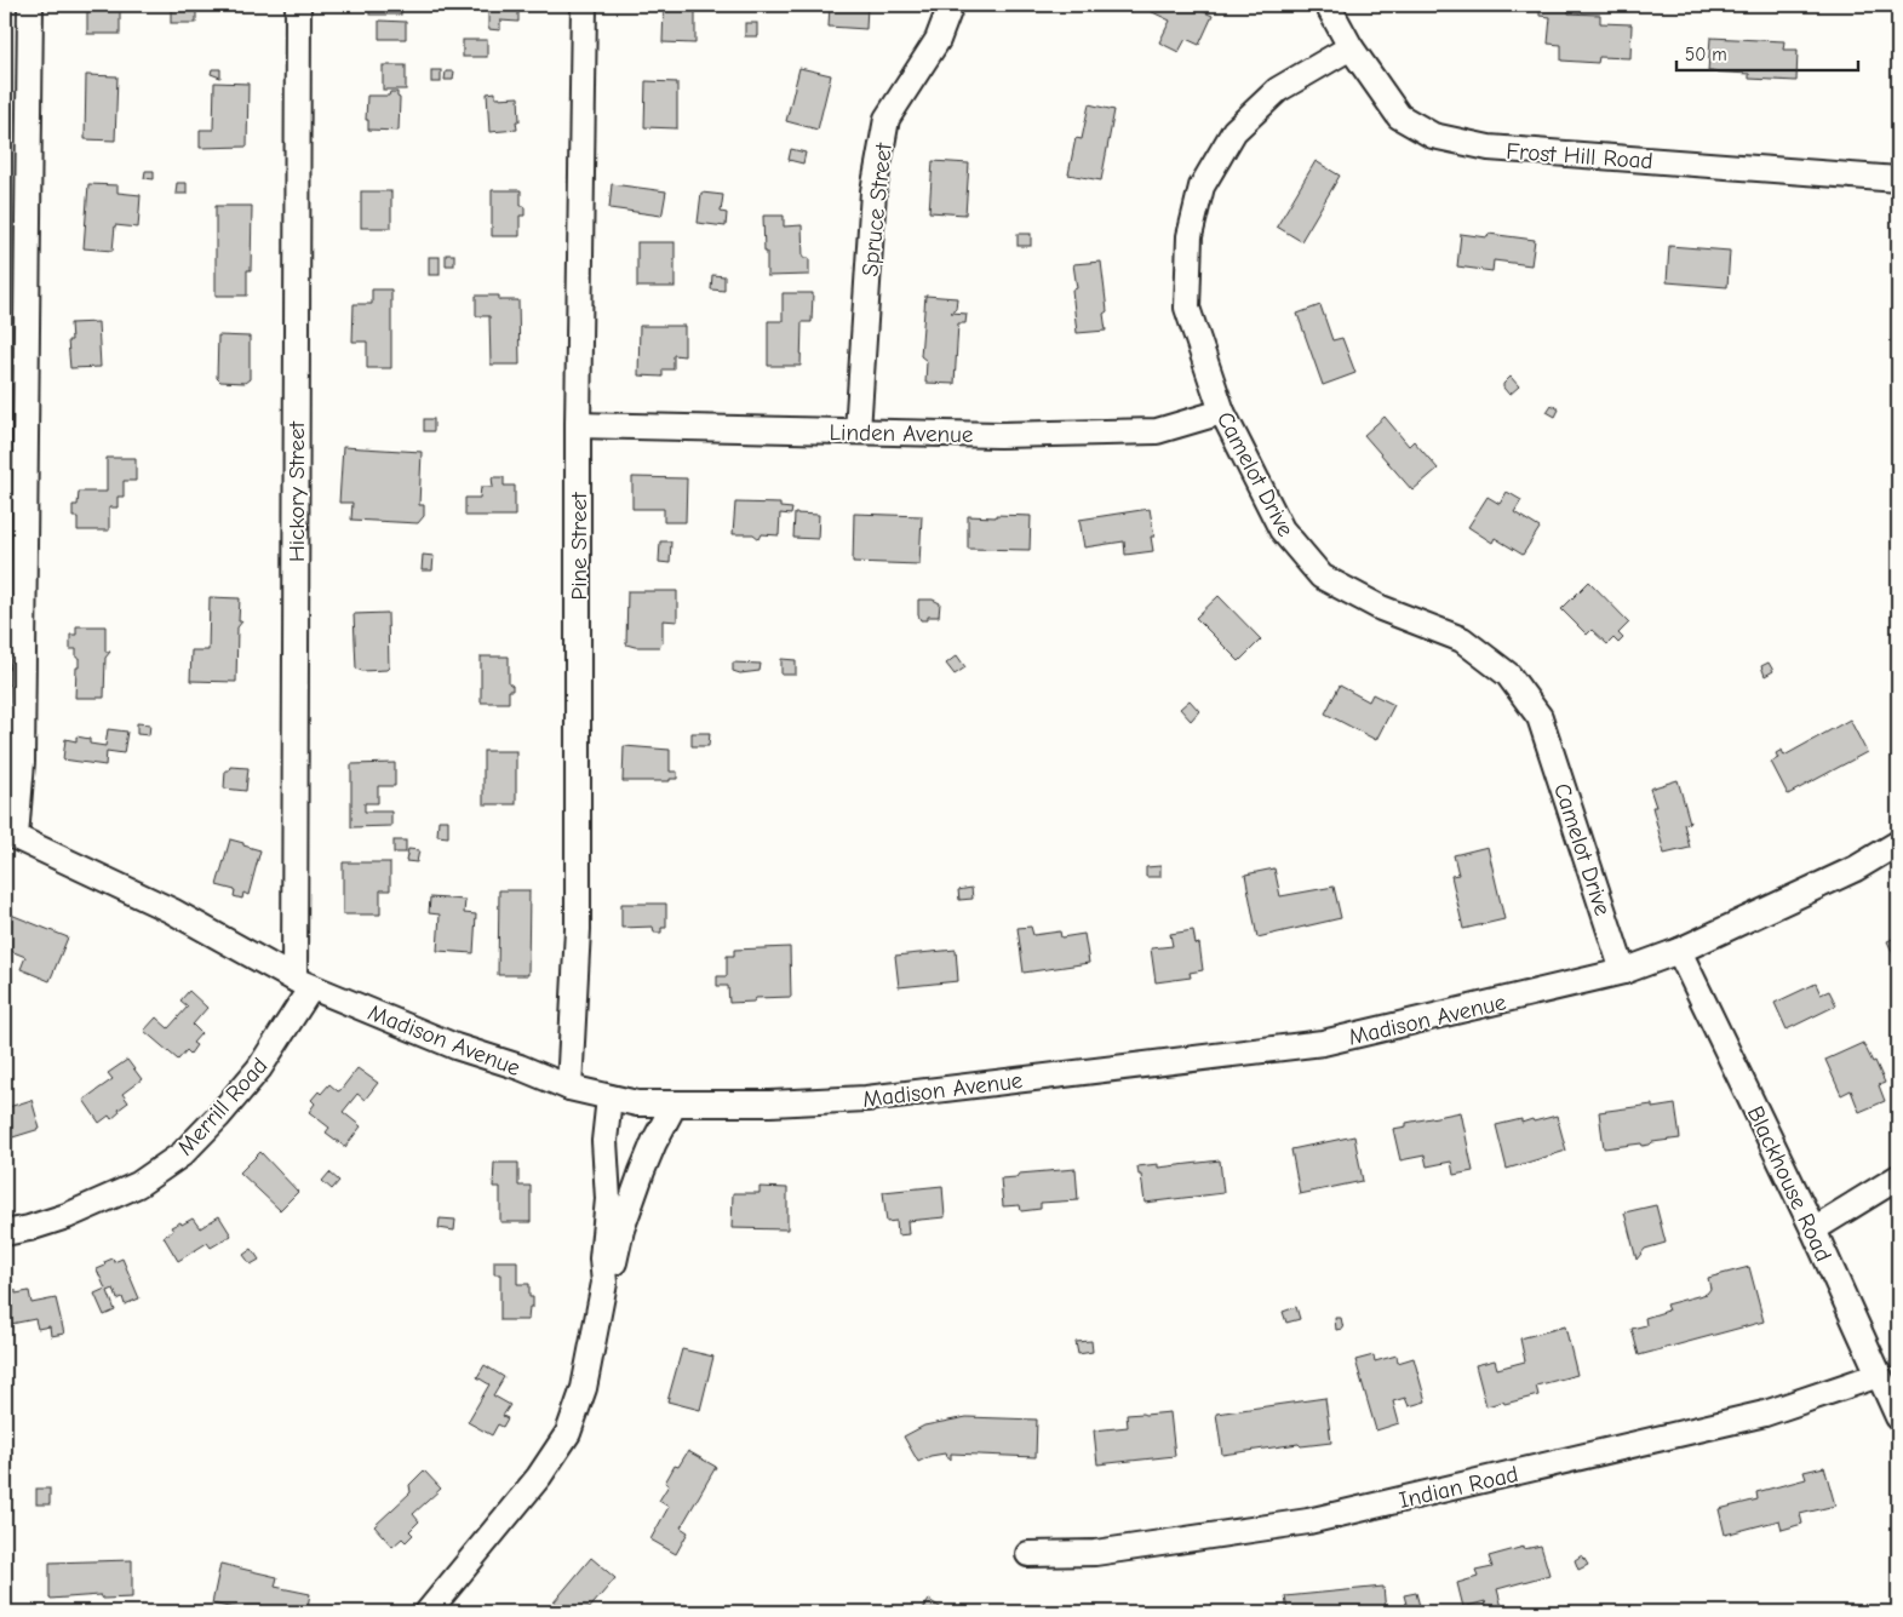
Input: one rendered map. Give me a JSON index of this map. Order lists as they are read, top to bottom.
{
  "streets": {
    "street": [
      "Frost Hill Road",
      "Spruce Street",
      "Linden Avenue",
      "Camelot Drive",
      "Hickory Street",
      "Pine Street",
      "Madison Avenue",
      "Merrill Road",
      "Blackhouse Road",
      "Indian Road"
    ]
  },
  "crossings": [
    ["Frost Hill Road", "Camelot Drive"],
    ["Spruce Street", "Linden Avenue"],
    ["Linden Avenue", "Camelot Drive"],
    ["Linden Avenue", "Pine Street"],
    ["Camelot Drive", "Madison Avenue"],
    ["Hickory Street", "Madison Avenue"],
    ["Hickory Street", "Merrill Road"],
    ["Pine Street", "Madison Avenue"],
    ["Madison Avenue", "Merrill Road"],
    ["Madison Avenue", "Blackhouse Road"],
    ["Blackhouse Road", "Indian Road"]
  ],
  "scale_bar": "50 m"
}
